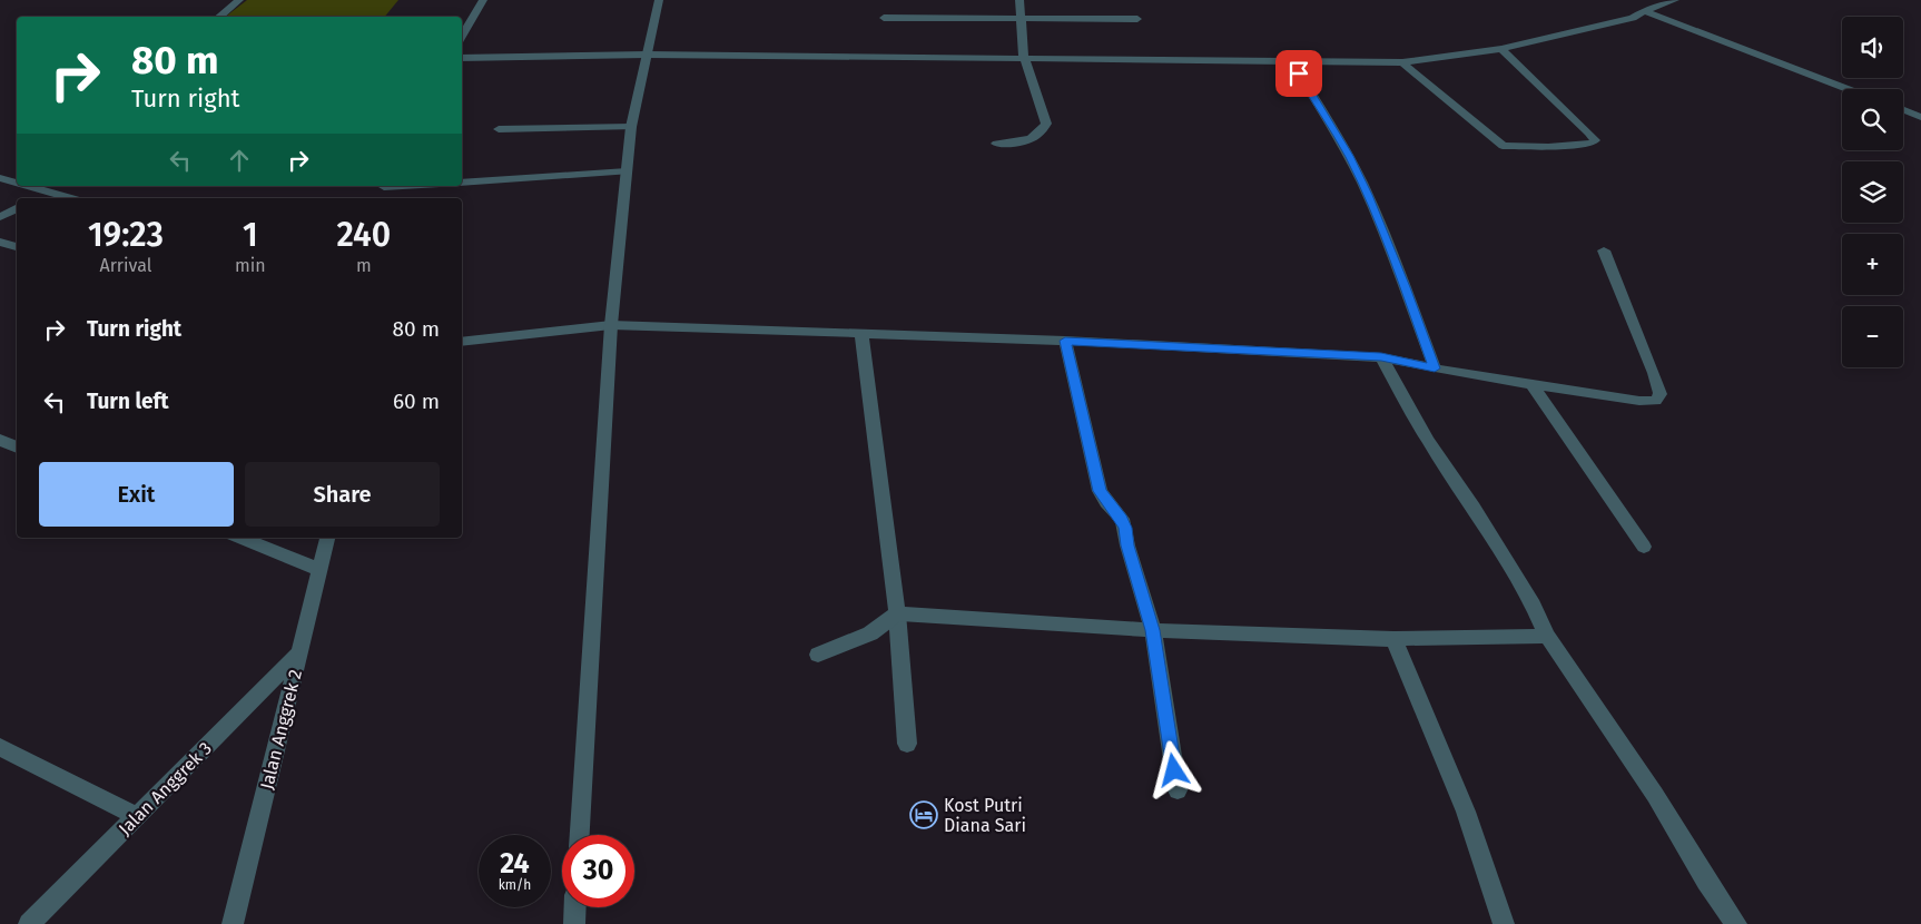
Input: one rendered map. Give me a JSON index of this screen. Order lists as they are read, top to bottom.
{
  "streets": {
    "street": ["Jalan Anggrek 2", "Jalan Anggrek 3"]
  },
  "crossings": [
    ["Jalan Anggrek 2", "Jalan Anggrek 3"]
  ],
  "places": {
    "hotel": ["Kost Putri Diana Sari"]
  },
  "page": {
    "map_buttons": ["+", "−"],
    "turn": ["80 m", "Turn right"],
    "eta": [
      "19:23",
      "Arrival",
      "1",
      "min",
      "240",
      "m"
    ],
    "list": [
      {
        "name": "Turn right",
        "value": "80 m"
      },
      {
        "name": "Turn left",
        "value": "60 m"
      }
    ],
    "buttons": ["Exit", "Share"],
    "speed": "24 km/h",
    "limit": "30"
  }
}
